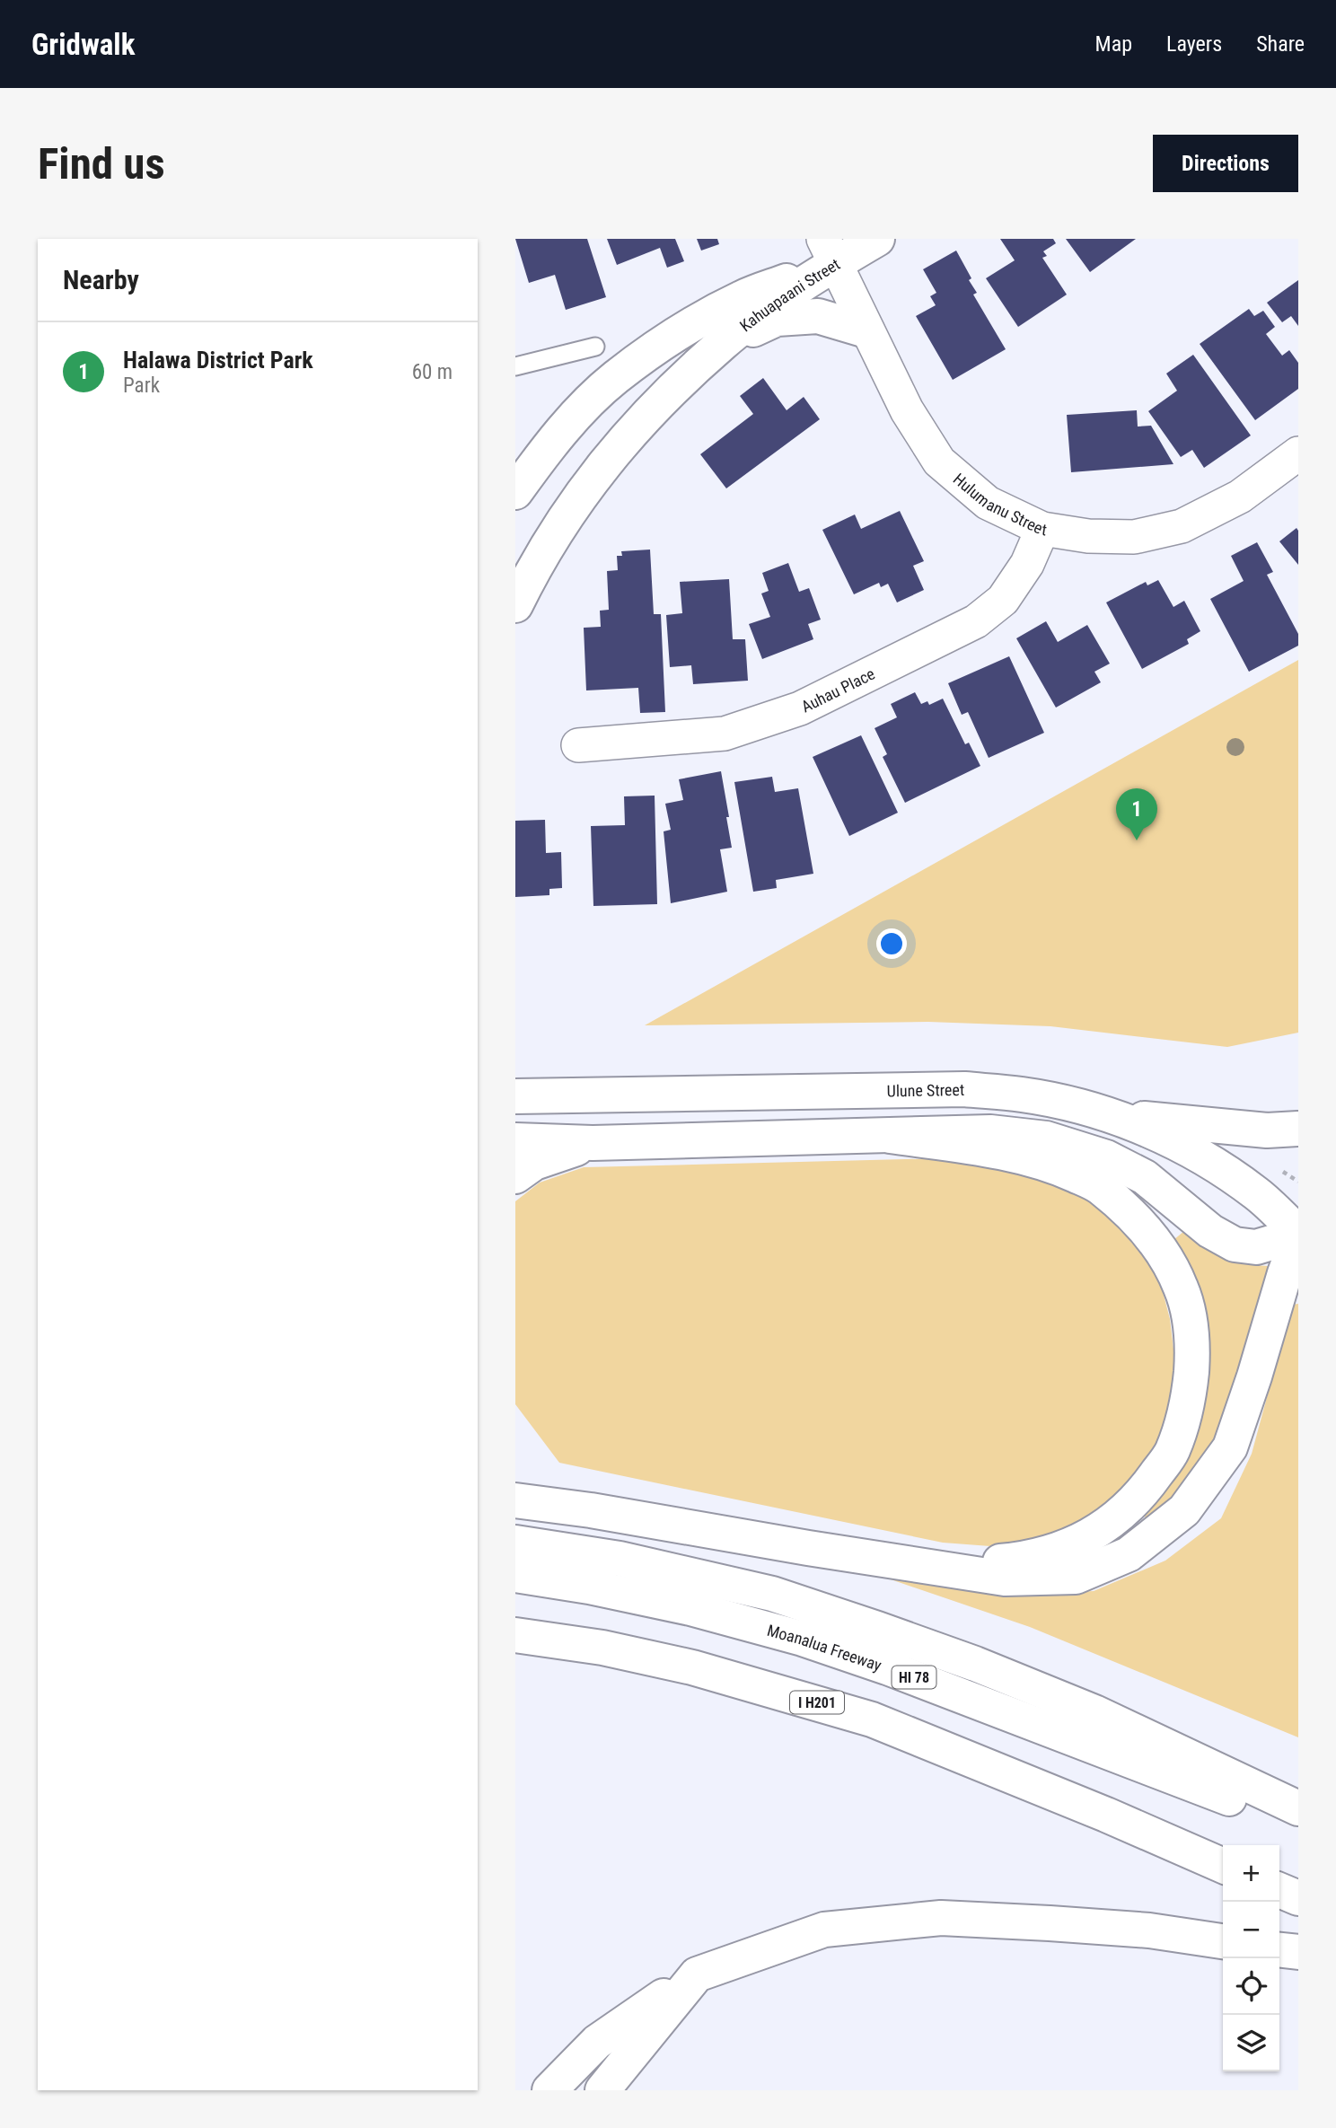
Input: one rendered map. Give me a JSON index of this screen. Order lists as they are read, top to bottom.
{
  "streets": {
    "main road": [
      "Kahuapaani Street",
      "Ulune Street",
      "Moanalua Freeway",
      "HI 78",
      "I H201"
    ],
    "street": ["Hulumanu Street", "Auhau Place"]
  },
  "crossings": [
    ["Kahuapaani Street", "Hulumanu Street"],
    ["Hulumanu Street", "Auhau Place"]
  ],
  "page": {
    "header": "Gridwalk",
    "nav": ["Map", "Layers", "Share"],
    "buttons": "Directions",
    "title": "Find us",
    "heading": "Nearby",
    "list": [
      {
        "mark": "1",
        "name": "Halawa District Park",
        "note": "Park",
        "value": "60 m"
      }
    ],
    "pins": "1",
    "map_buttons": ["+", "−"]
  }
}
